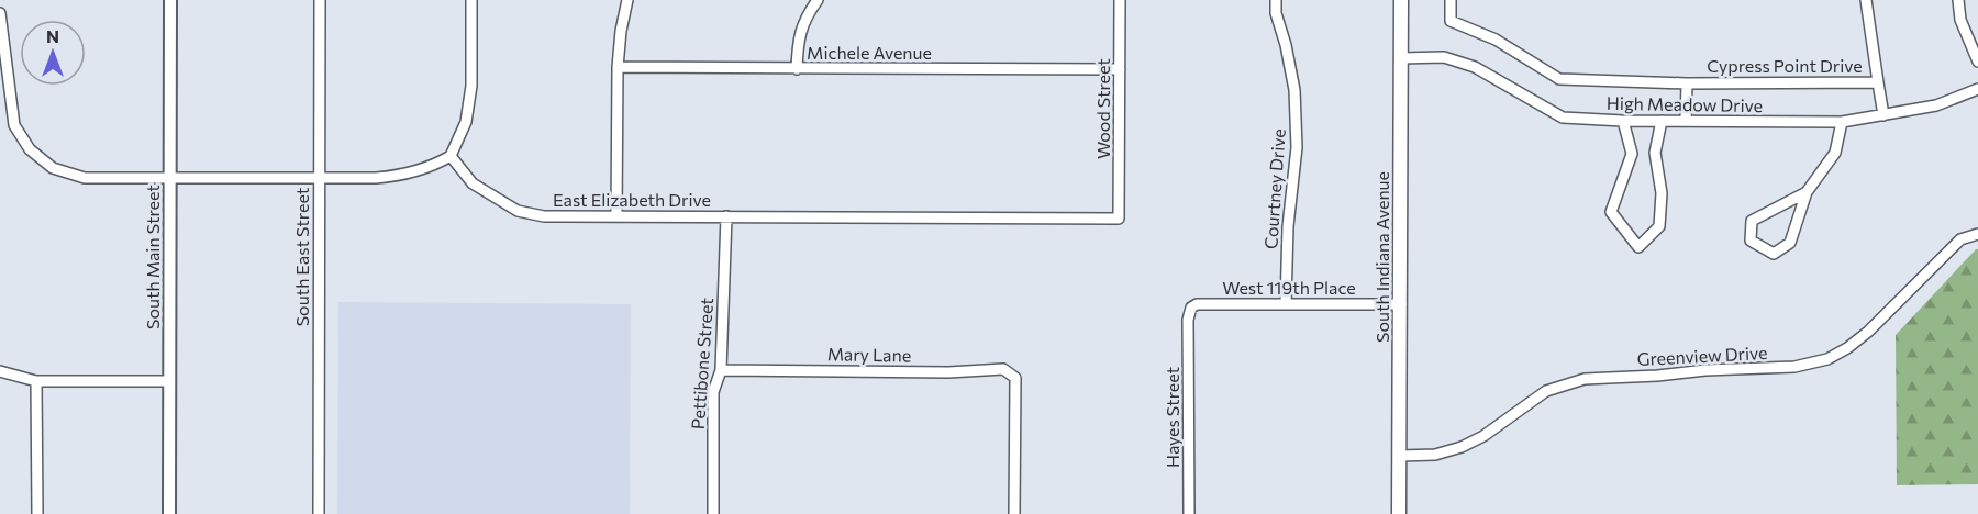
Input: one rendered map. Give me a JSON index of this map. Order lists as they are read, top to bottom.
{
  "streets": {
    "main road": ["South Indiana Avenue"],
    "street": [
      "Michele Avenue",
      "Cypress Point Drive",
      "High Meadow Drive",
      "Wood Street",
      "Courtney Drive",
      "East Elizabeth Drive",
      "South Main Street",
      "South East Street",
      "West 119th Place",
      "Mary Lane",
      "Greenview Drive",
      "Pettibone Street",
      "Hayes Street"
    ]
  },
  "crossings": [
    ["Michele Avenue", "Wood Street"],
    ["Cypress Point Drive", "High Meadow Drive"],
    ["High Meadow Drive", "South Indiana Avenue"],
    ["Wood Street", "East Elizabeth Drive"],
    ["Courtney Drive", "West 119th Place"],
    ["East Elizabeth Drive", "Pettibone Street"],
    ["South Indiana Avenue", "West 119th Place"],
    ["South Indiana Avenue", "Greenview Drive"],
    ["West 119th Place", "Hayes Street"],
    ["Mary Lane", "Pettibone Street"]
  ],
  "north": "top"
}
